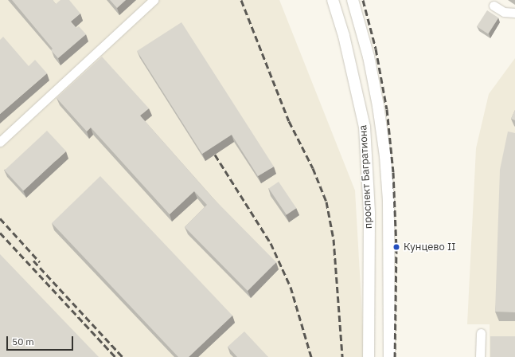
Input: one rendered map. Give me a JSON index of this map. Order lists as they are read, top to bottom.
{
  "streets": {
    "main road": ["проспект Багратиона"]
  },
  "places": ["Кунцево II"],
  "scale_bar": "50 m"
}
